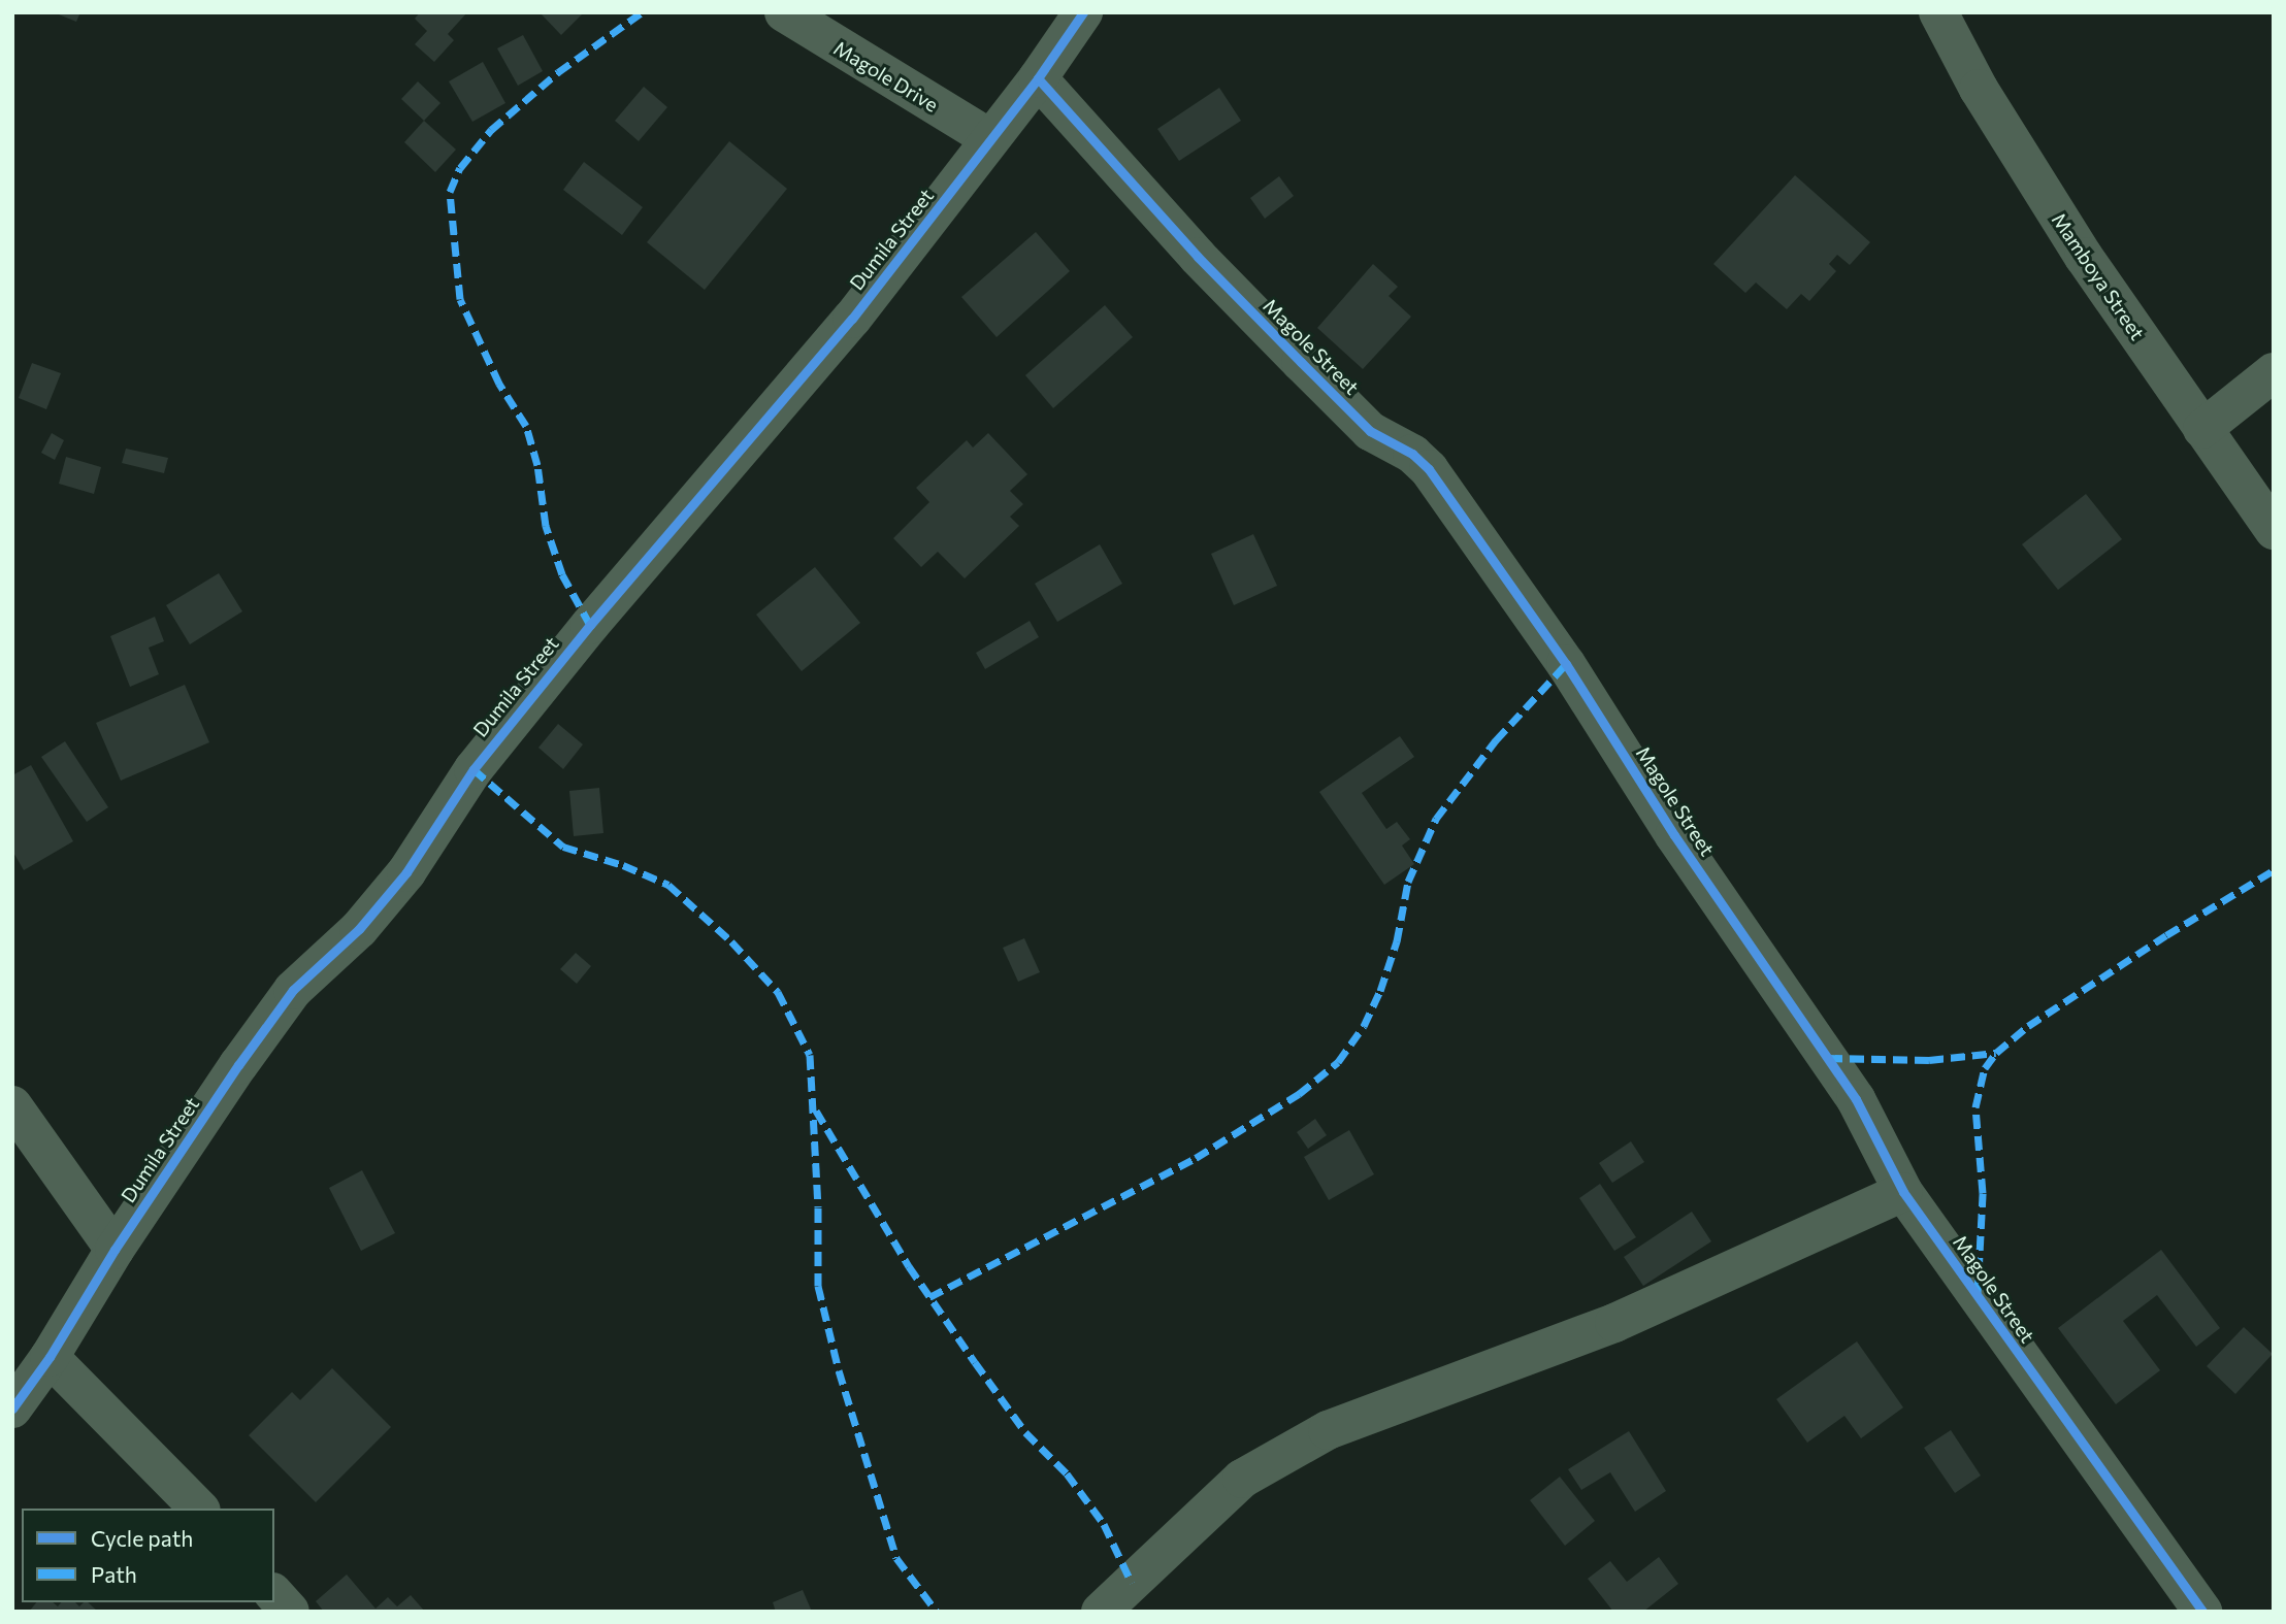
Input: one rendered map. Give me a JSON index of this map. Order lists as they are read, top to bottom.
{
  "streets": {
    "street": [
      "Magole Drive",
      "Dumila Street",
      "Mamboya Street",
      "Magole Street"
    ]
  },
  "crossings": [
    ["Magole Drive", "Dumila Street"],
    ["Dumila Street", "Magole Street"]
  ],
  "legend": ["Cycle path", "Path"]
}
